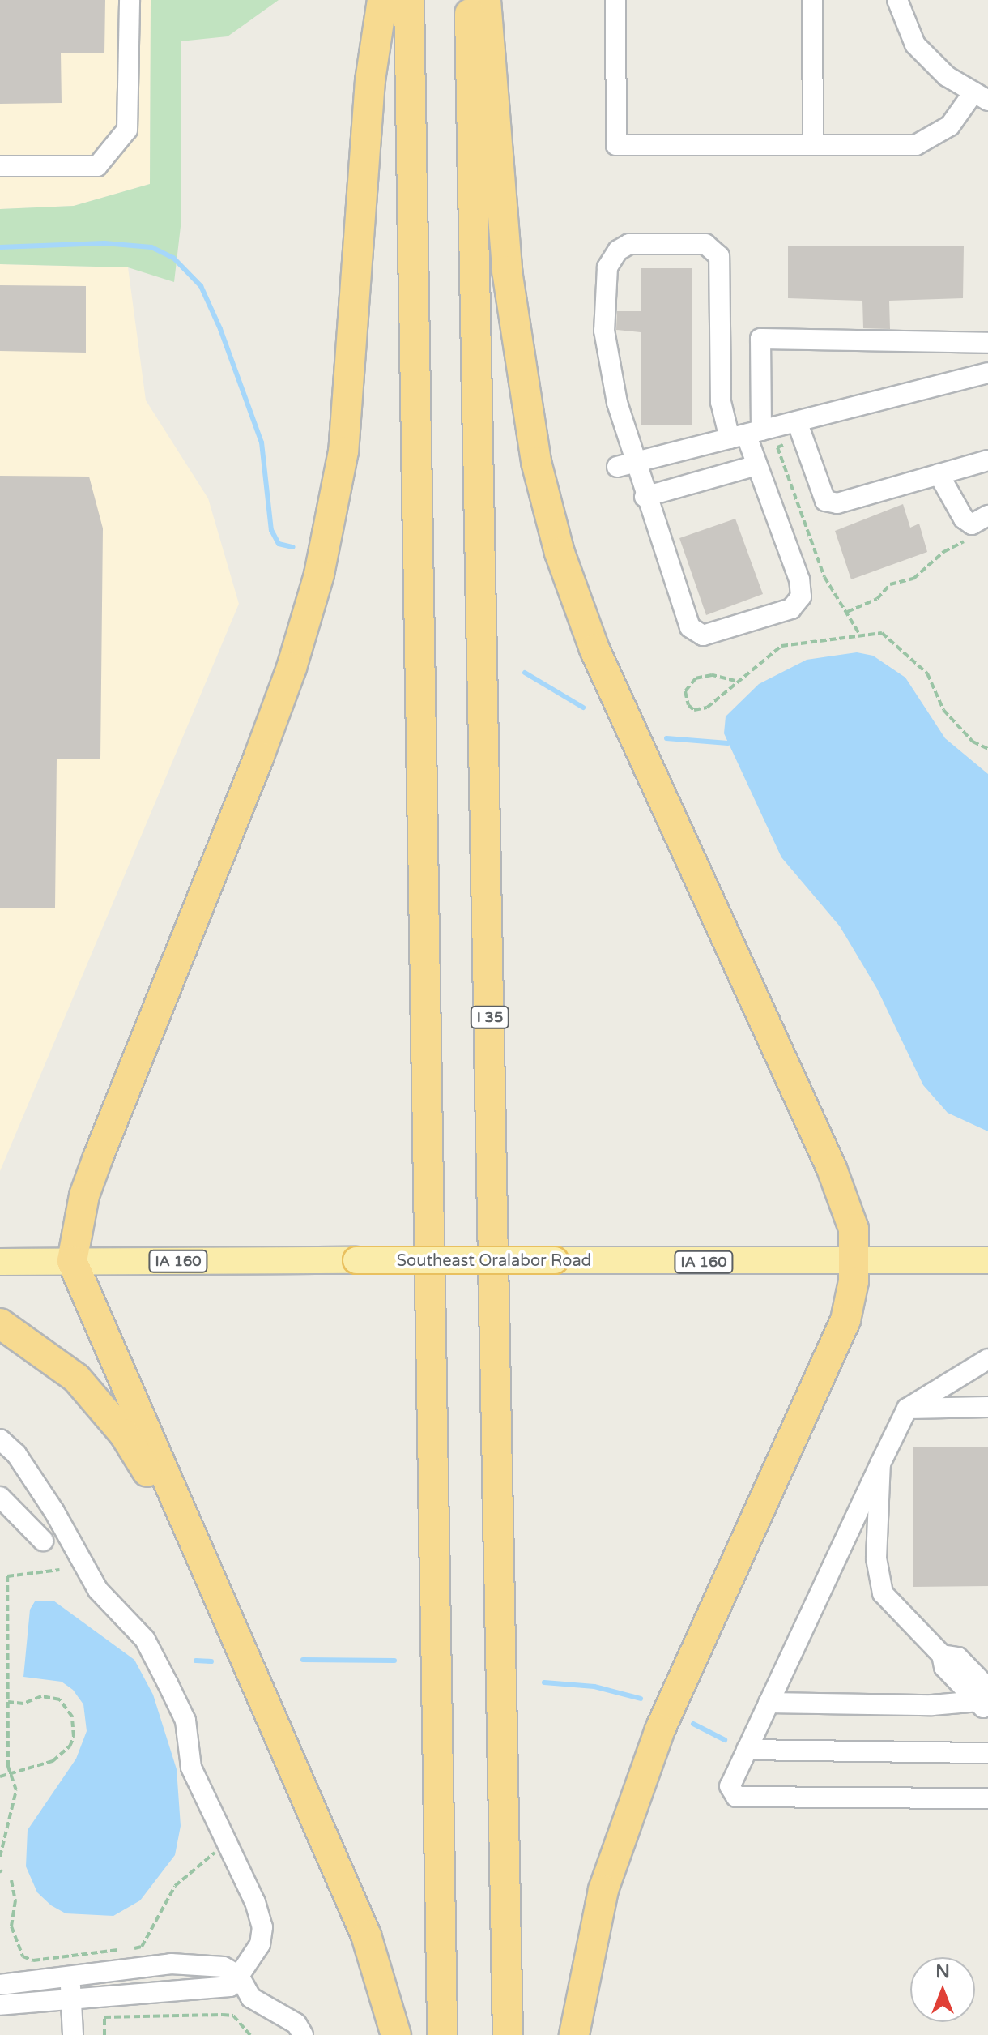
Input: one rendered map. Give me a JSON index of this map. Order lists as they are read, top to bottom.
{
  "streets": {
    "highway": ["I 35"],
    "main road": ["IA 160", "Southeast Oralabor Road"]
  },
  "north": "top"
}
